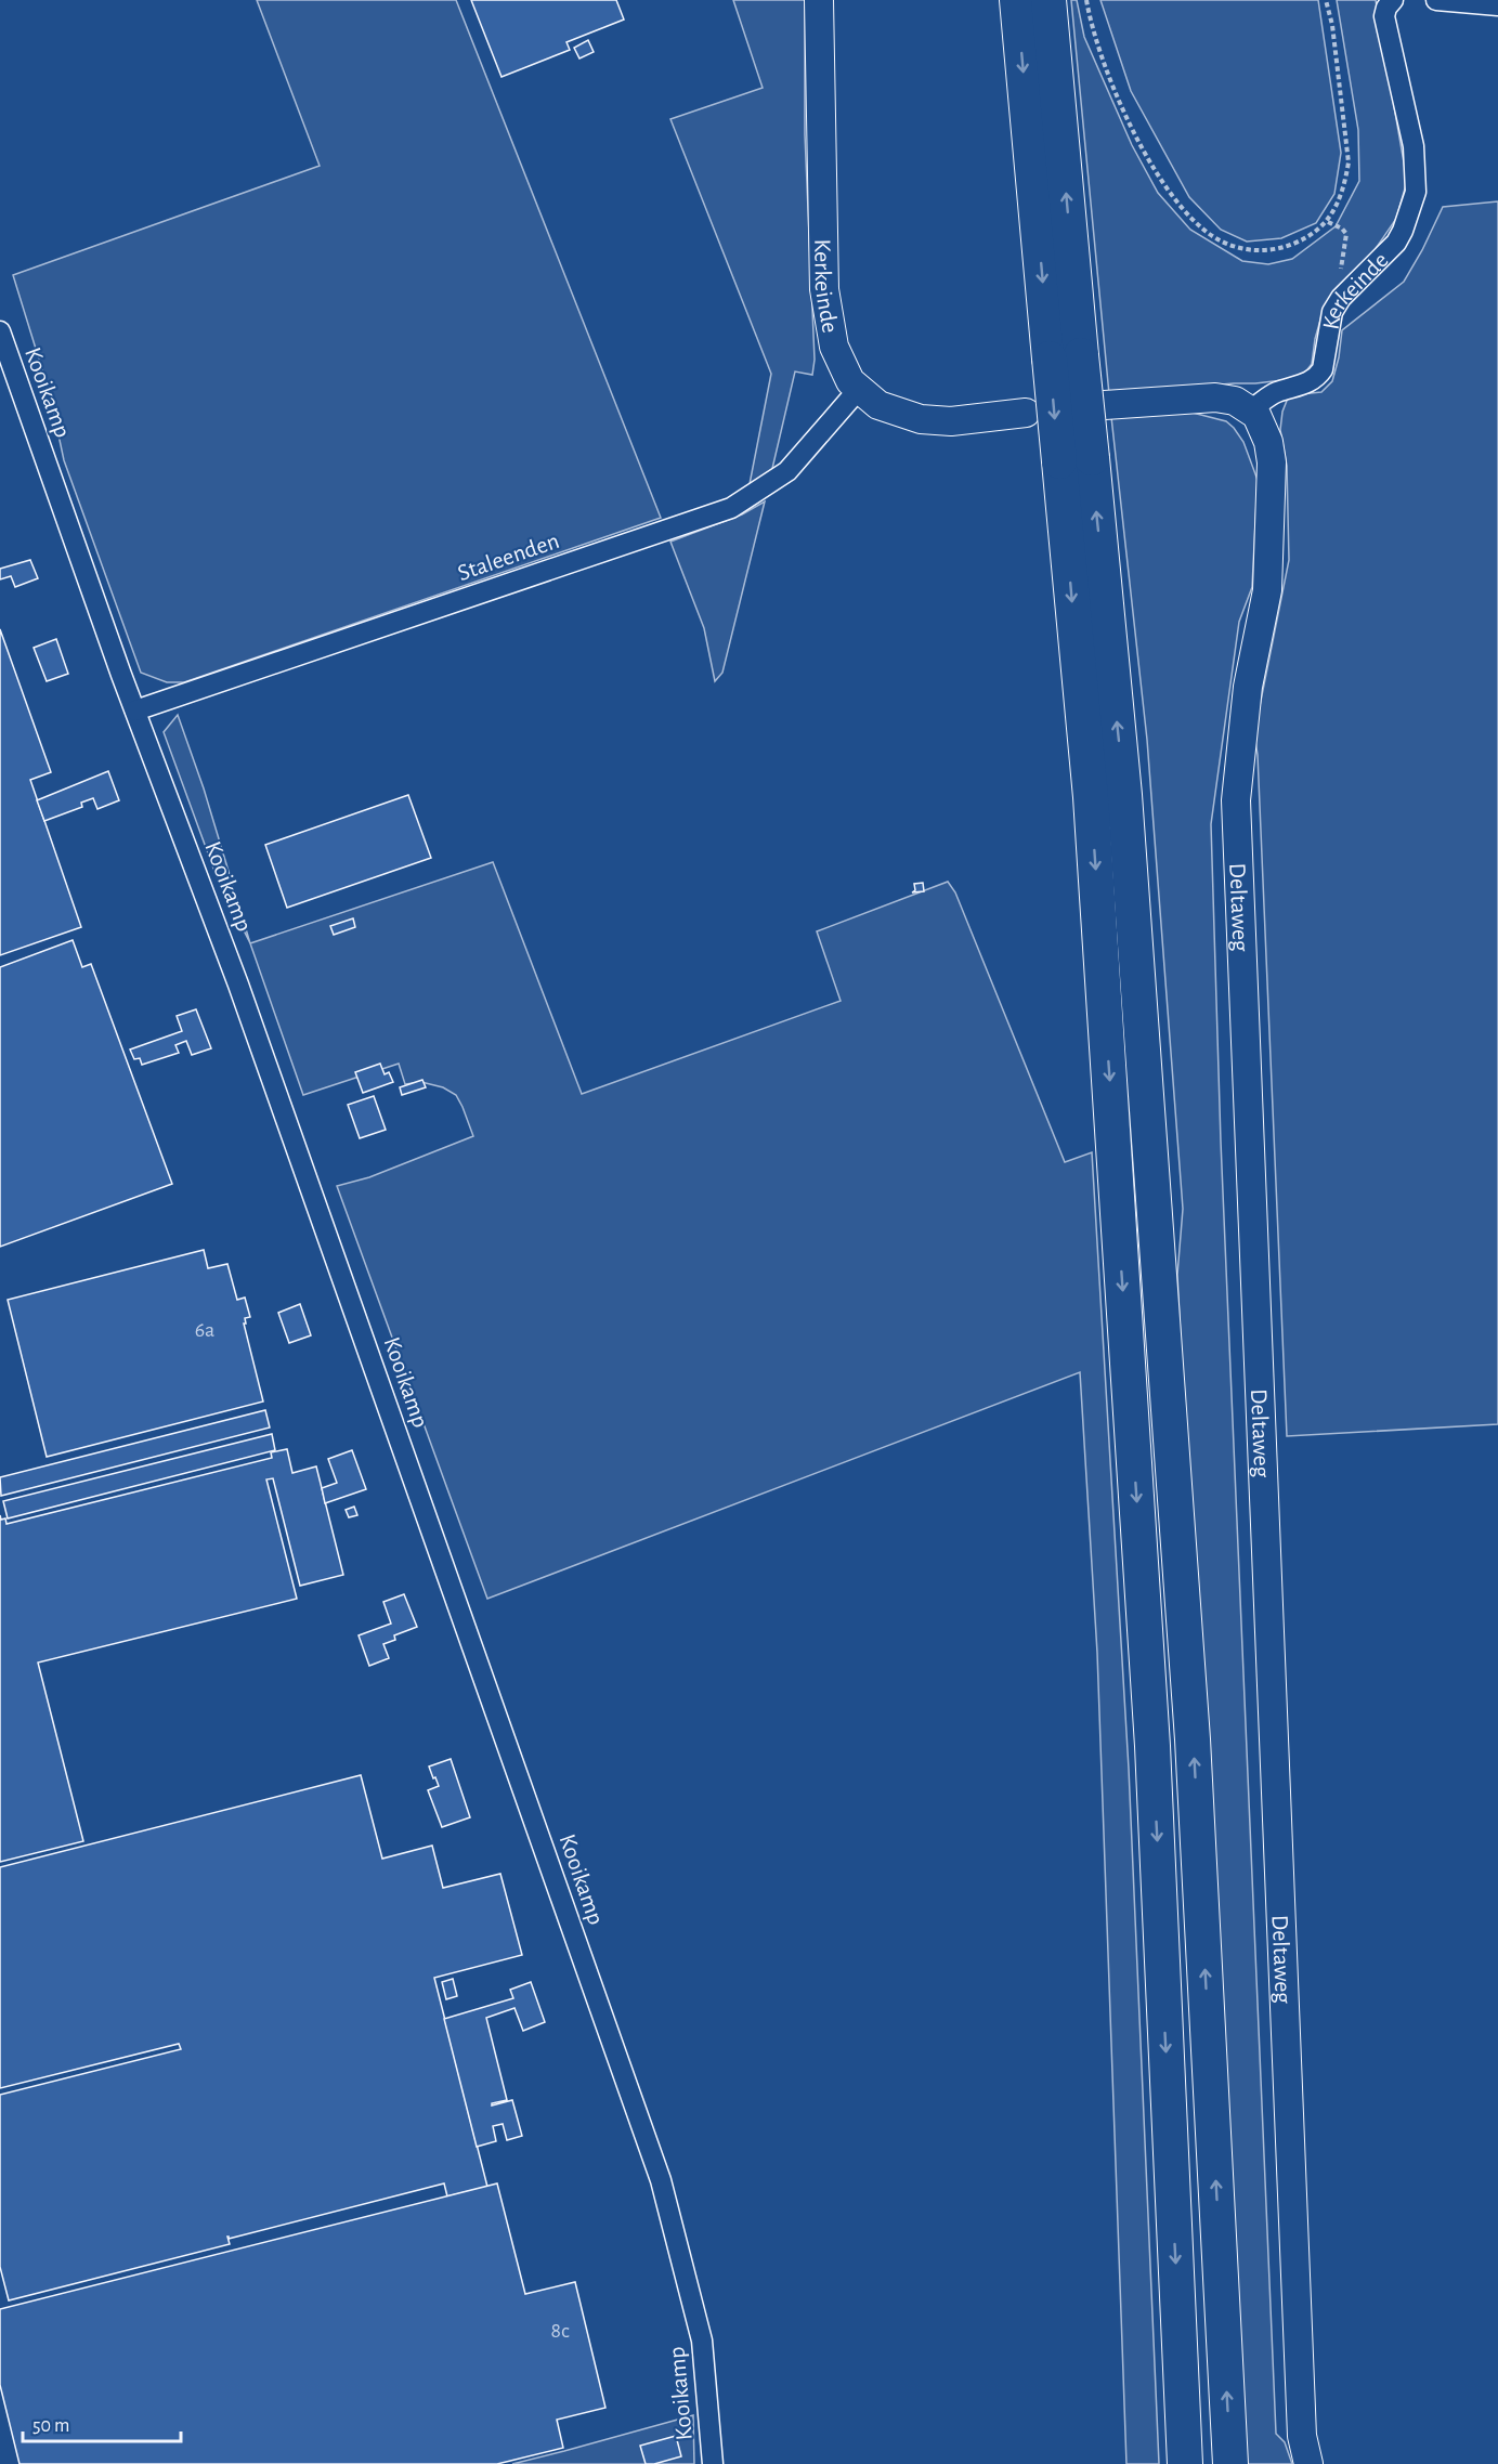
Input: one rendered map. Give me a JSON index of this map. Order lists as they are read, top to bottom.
{
  "streets": {
    "street": [
      "Kerkeinde",
      "Kooikamp",
      "Staleenden",
      "Deltaweg"
    ]
  },
  "crossings": [
    ["Kerkeinde", "Staleenden"],
    ["Kerkeinde", "Deltaweg"],
    ["Kooikamp", "Staleenden"]
  ],
  "house_numbers": ["6a", "8c"],
  "scale_bar": "50 m"
}
